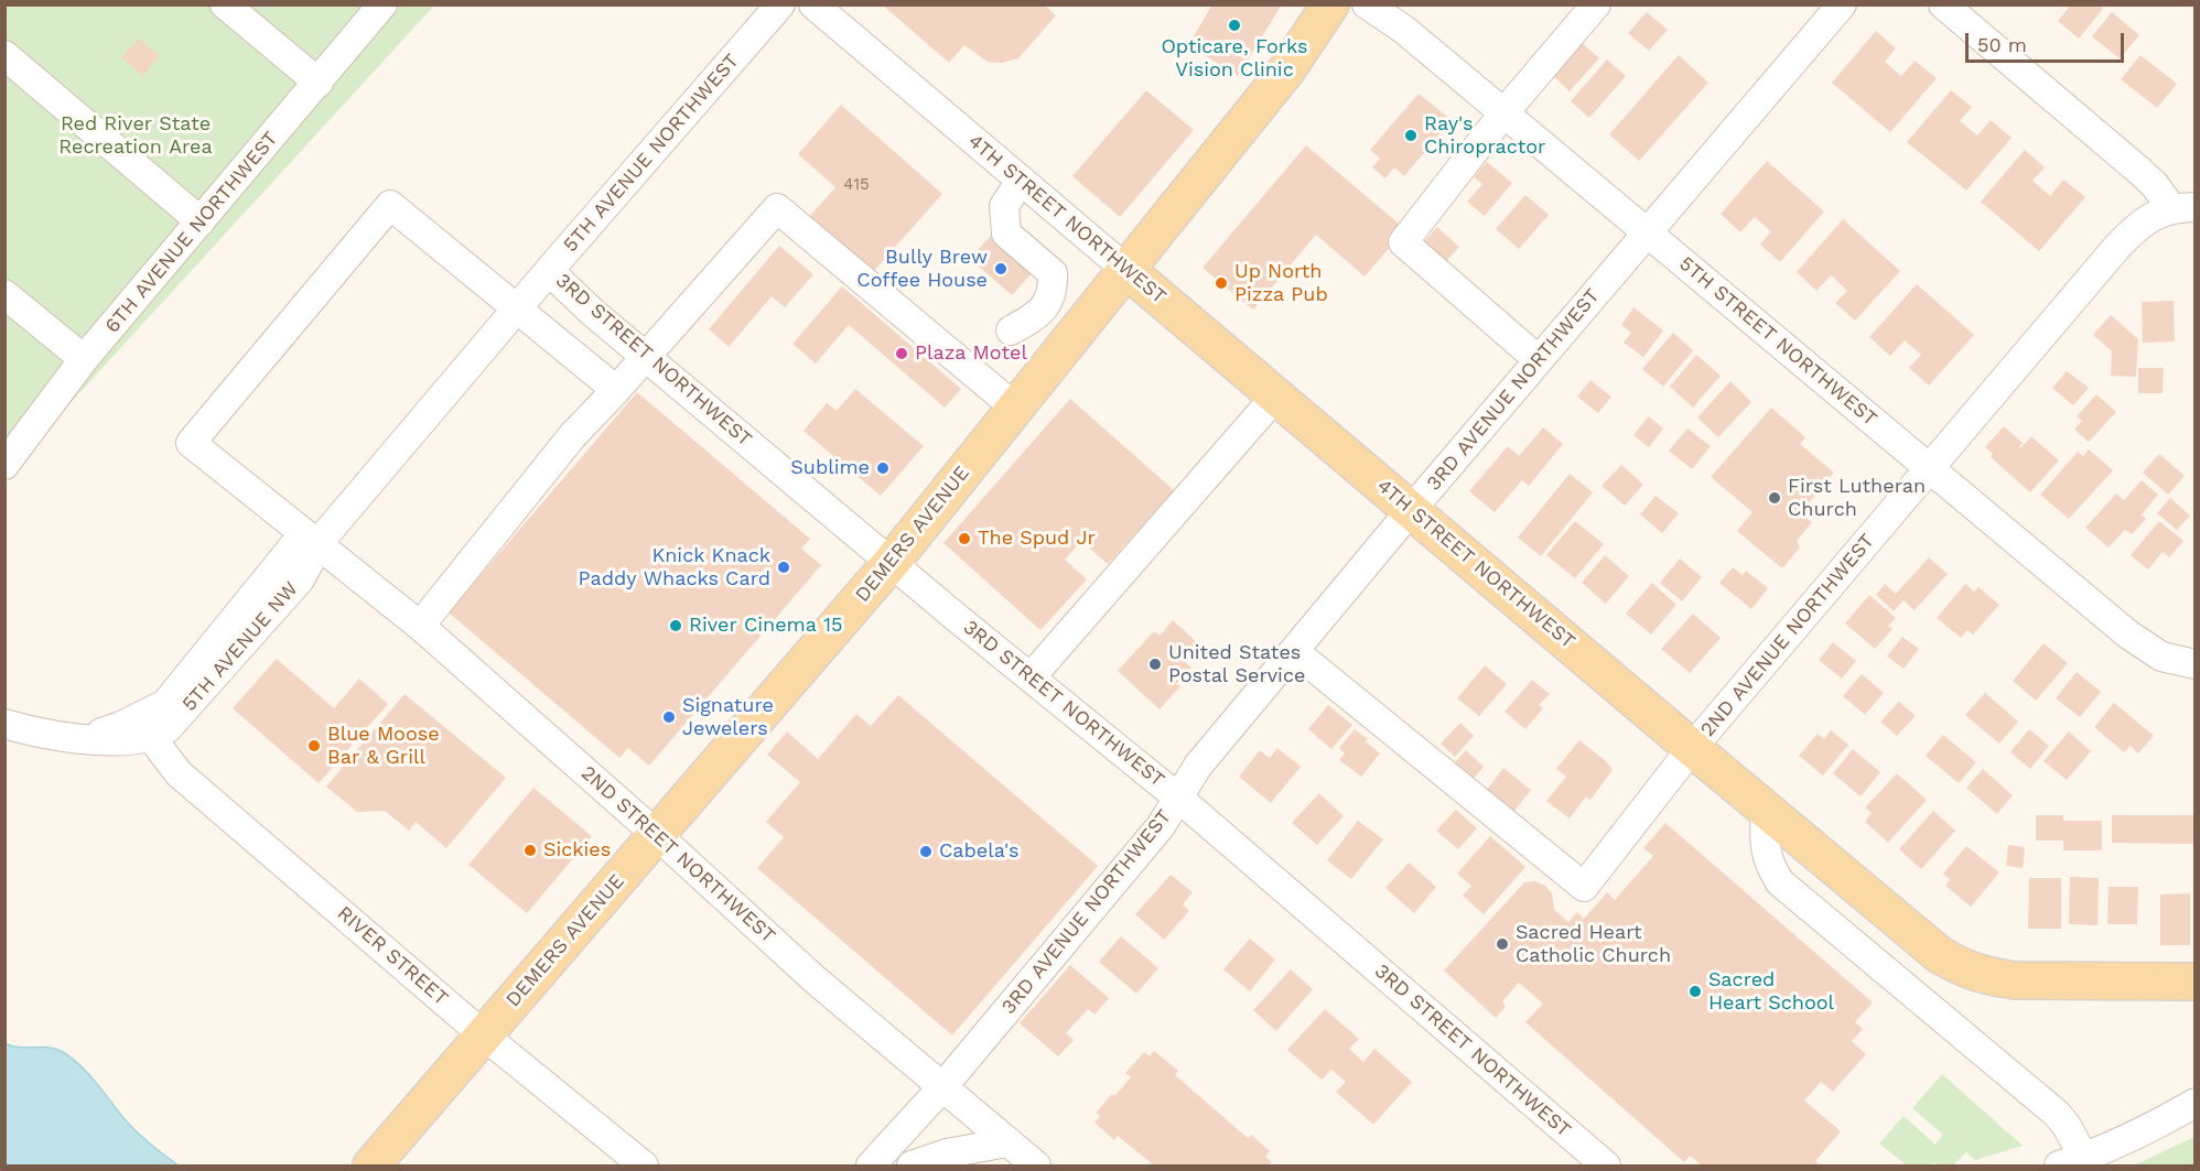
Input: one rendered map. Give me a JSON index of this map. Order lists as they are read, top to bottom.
{
  "streets": {
    "main road": ["4TH STREET NORTHWEST", "DEMERS AVENUE"],
    "street": [
      "5TH AVENUE NORTHWEST",
      "6TH AVENUE NORTHWEST",
      "5TH STREET NORTHWEST",
      "3RD STREET NORTHWEST",
      "3RD AVENUE NORTHWEST",
      "2ND AVENUE NORTHWEST",
      "5TH AVENUE NW",
      "2ND STREET NORTHWEST",
      "RIVER STREET"
    ]
  },
  "crossings": [
    ["5TH AVENUE NORTHWEST", "3RD STREET NORTHWEST"],
    ["5TH AVENUE NORTHWEST", "5TH AVENUE NW"],
    ["5TH AVENUE NORTHWEST", "2ND STREET NORTHWEST"],
    ["4TH STREET NORTHWEST", "3RD AVENUE NORTHWEST"],
    ["4TH STREET NORTHWEST", "DEMERS AVENUE"],
    ["4TH STREET NORTHWEST", "2ND AVENUE NORTHWEST"],
    ["5TH STREET NORTHWEST", "3RD AVENUE NORTHWEST"],
    ["5TH STREET NORTHWEST", "2ND AVENUE NORTHWEST"],
    ["3RD STREET NORTHWEST", "3RD AVENUE NORTHWEST"],
    ["3RD STREET NORTHWEST", "DEMERS AVENUE"],
    ["3RD AVENUE NORTHWEST", "2ND AVENUE NORTHWEST"],
    ["3RD AVENUE NORTHWEST", "2ND STREET NORTHWEST"],
    ["DEMERS AVENUE", "2ND STREET NORTHWEST"],
    ["DEMERS AVENUE", "RIVER STREET"],
    ["5TH AVENUE NW", "2ND STREET NORTHWEST"],
    ["5TH AVENUE NW", "RIVER STREET"]
  ],
  "parks": ["Red River State Recreation Area"],
  "places": [
    "Opticare, Forks Vision Clinic",
    "Ray's Chiropractor",
    "Bully Brew Coffee House",
    "Up North Pizza Pub",
    "Plaza Motel",
    "Sublime",
    "First Lutheran Church",
    "The Spud Jr",
    "Knick Knack Paddy Whacks Card",
    "River Cinema 15",
    "United States Postal Service",
    "Signature Jewelers",
    "Blue Moose Bar & Grill",
    "Sickies",
    "Cabela's",
    "Sacred Heart Catholic Church",
    "Sacred Heart School"
  ],
  "house_numbers": ["415"],
  "scale_bar": "50 m"
}
